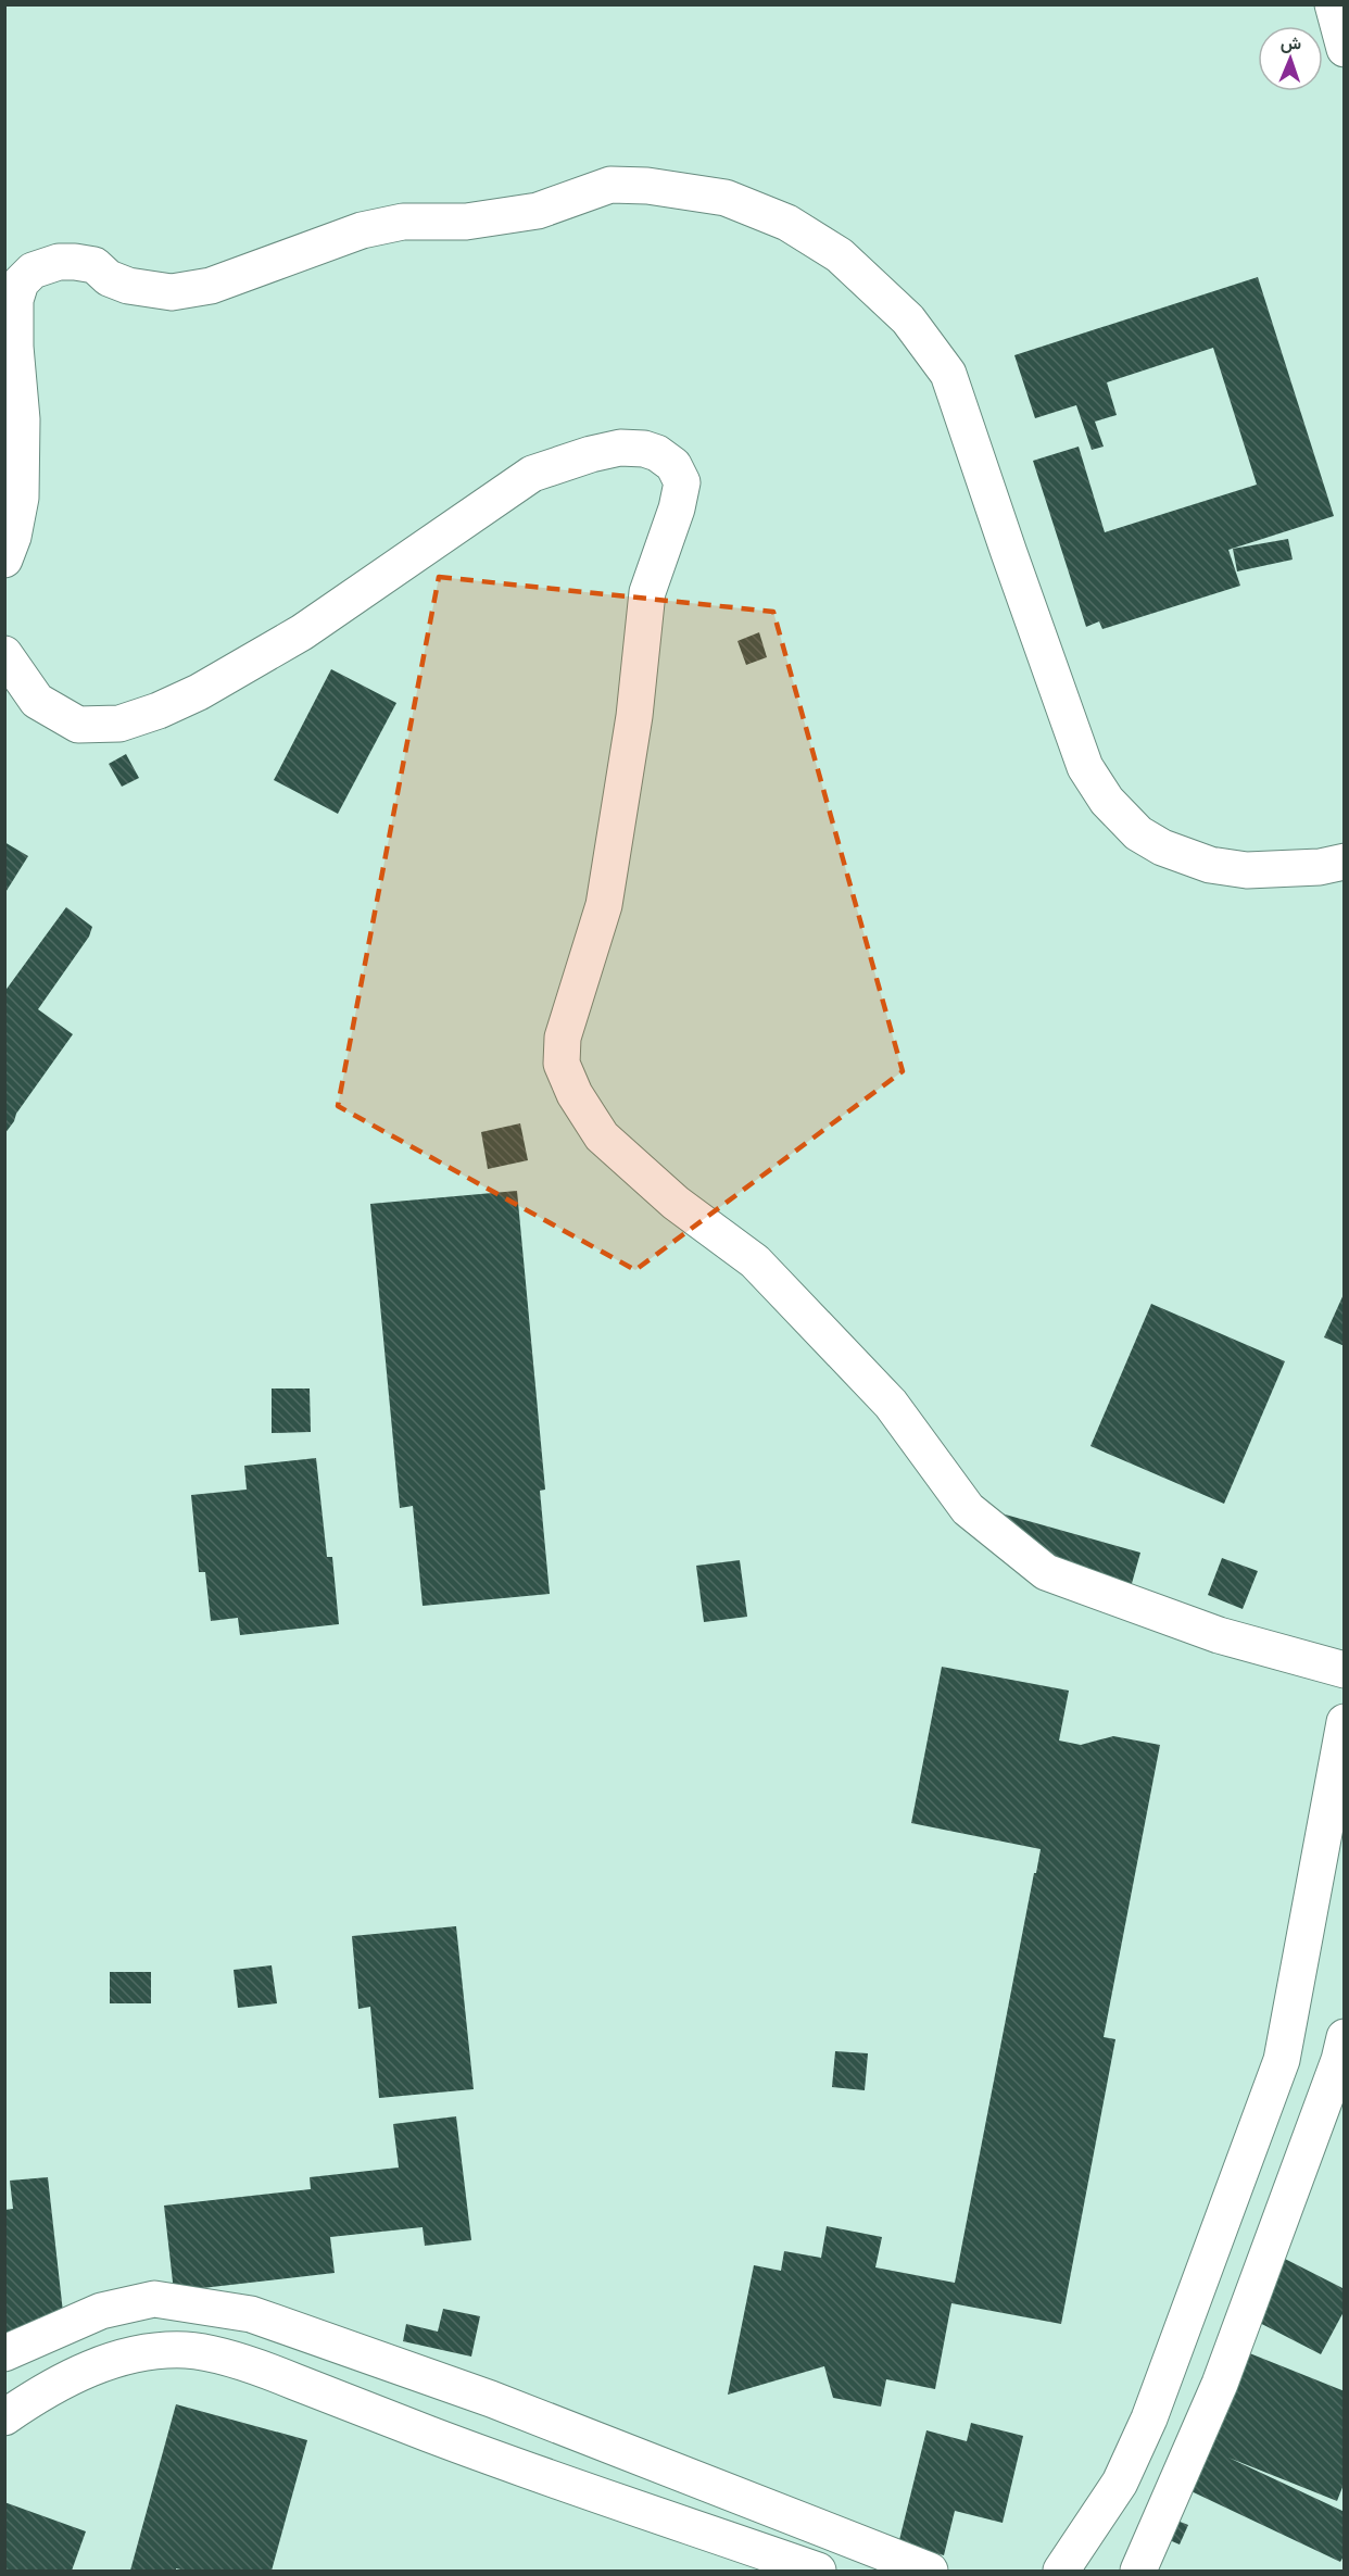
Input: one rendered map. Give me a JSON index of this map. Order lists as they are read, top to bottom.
{
  "north": "top"
}
